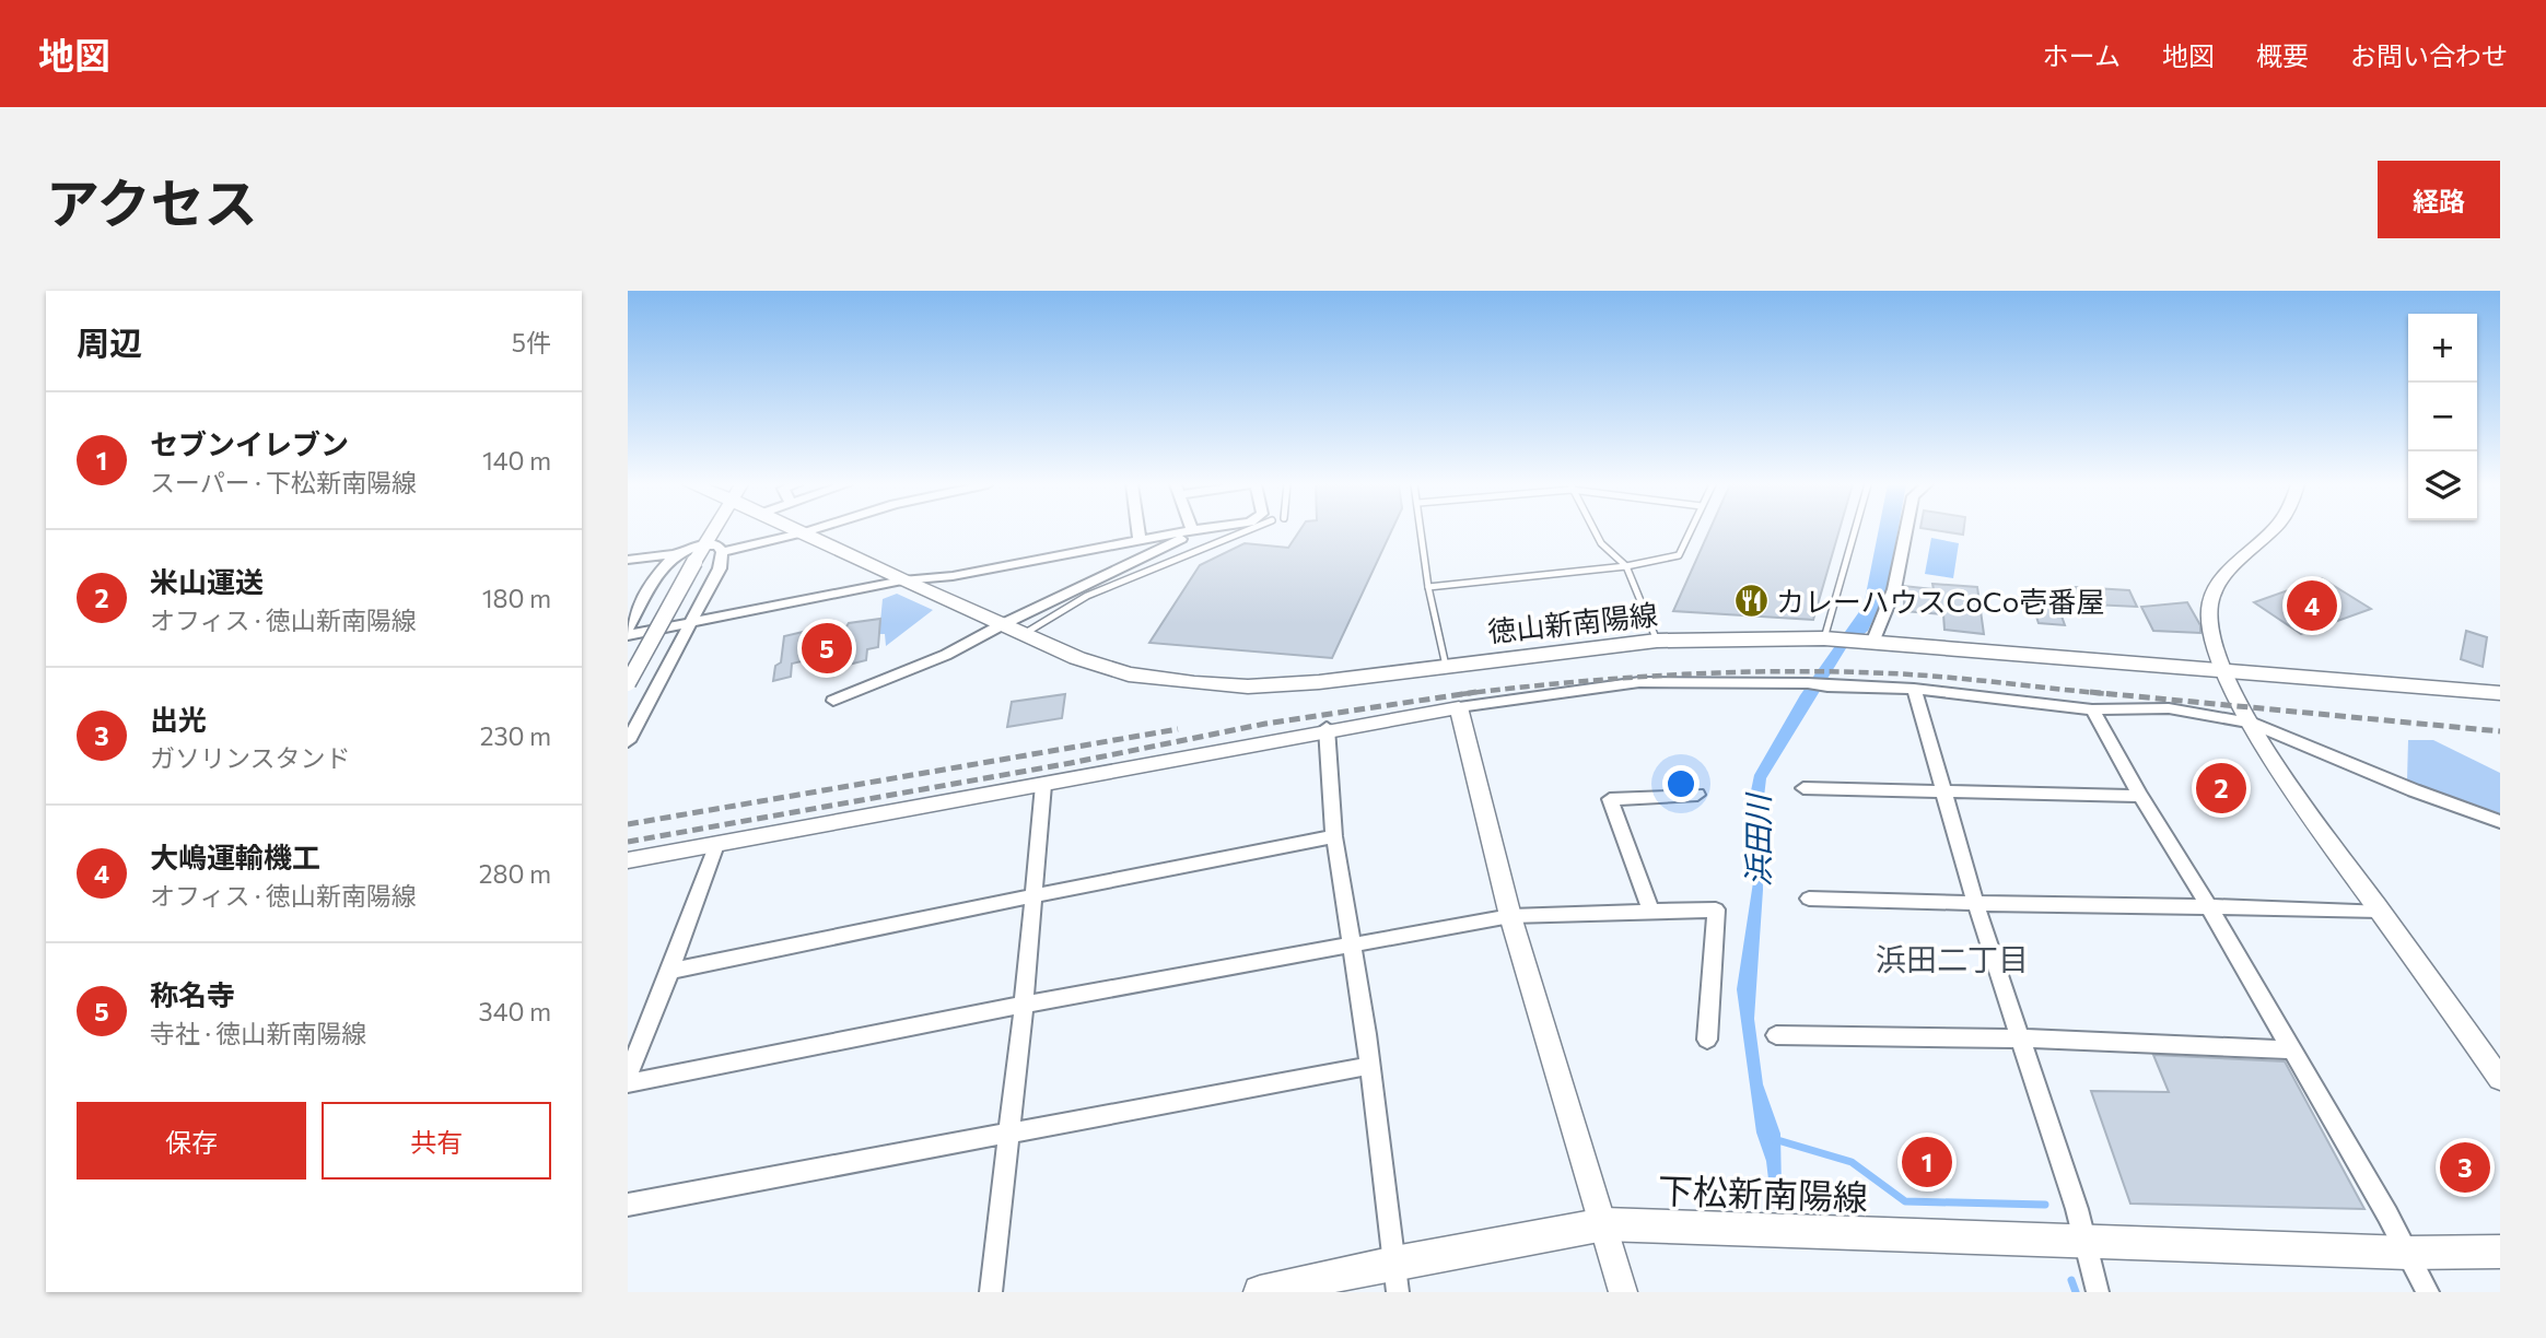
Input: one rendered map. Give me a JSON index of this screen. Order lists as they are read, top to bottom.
{
  "streets": {
    "main road": ["徳山新南陽線", "下松新南陽線"]
  },
  "districts": ["浜田二丁目"],
  "water": ["浜田川"],
  "places": {
    "restaurant": ["カレーハウスCoCo壱番屋"]
  },
  "page": {
    "header": "地図",
    "nav": [
      "ホーム",
      "地図",
      "概要",
      "お問い合わせ"
    ],
    "title": "アクセス",
    "buttons": [
      "経路",
      ["保存", "共有"]
    ],
    "heading": ["周辺", "5件"],
    "map_buttons": ["+", "−"],
    "list": [
      {
        "mark": "1",
        "name": "セブンイレブン",
        "note": "スーパー · 下松新南陽線",
        "value": "140 m"
      },
      {
        "mark": "2",
        "name": "米山運送",
        "note": "オフィス · 徳山新南陽線",
        "value": "180 m"
      },
      {
        "mark": "3",
        "name": "出光",
        "note": "ガソリンスタンド",
        "value": "230 m"
      },
      {
        "mark": "4",
        "name": "大嶋運輸機工",
        "note": "オフィス · 徳山新南陽線",
        "value": "280 m"
      },
      {
        "mark": "5",
        "name": "称名寺",
        "note": "寺社 · 徳山新南陽線",
        "value": "340 m"
      }
    ],
    "pins": [
      "4",
      "5",
      "2",
      "1",
      "3"
    ]
  }
}
